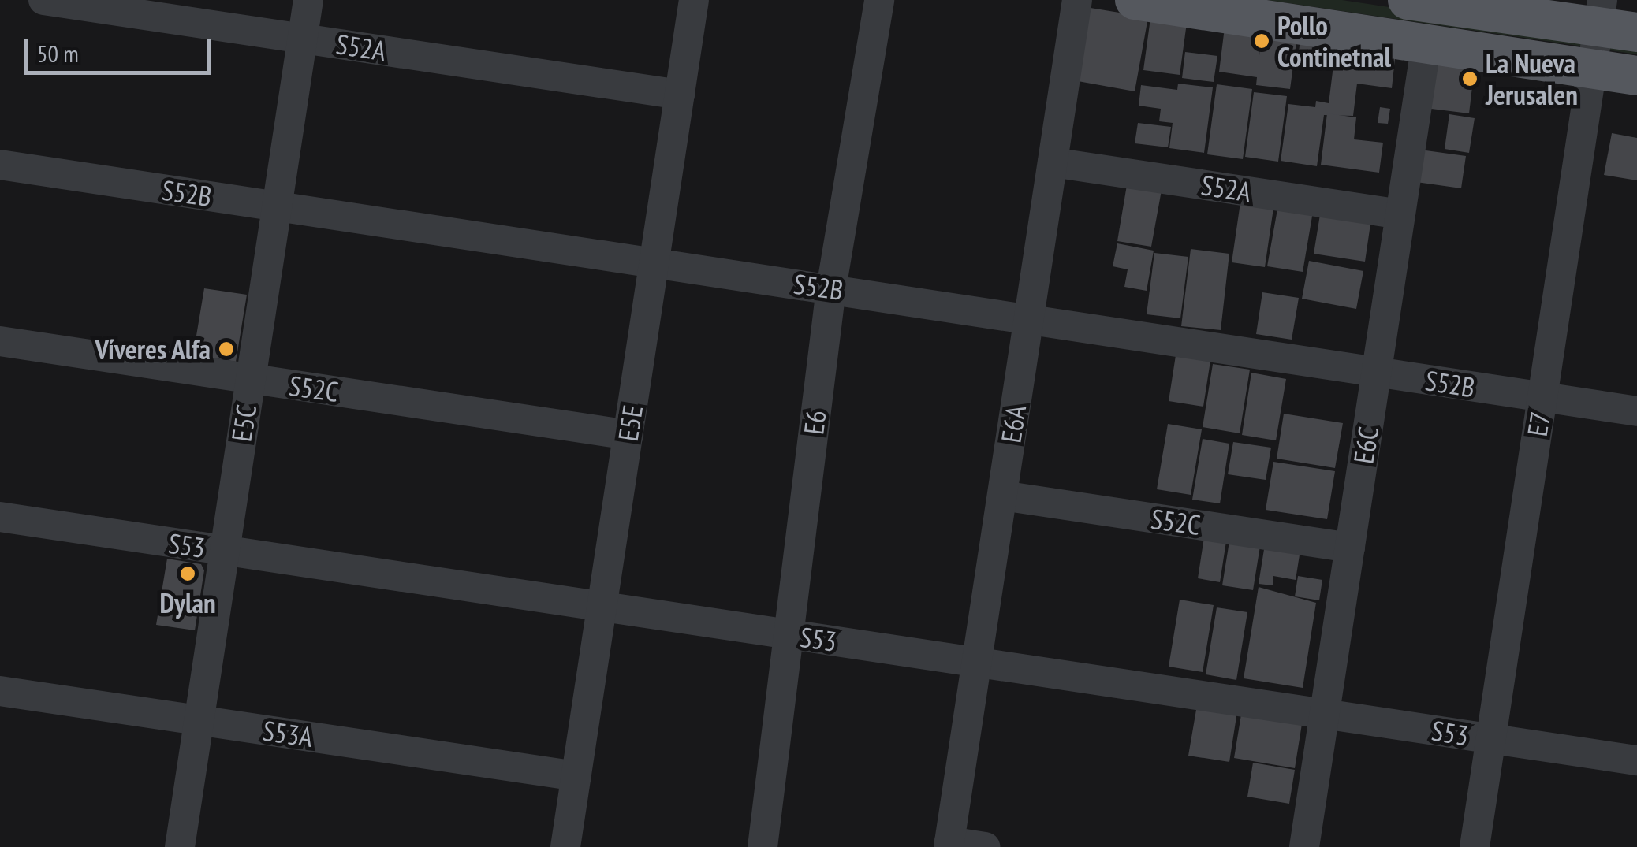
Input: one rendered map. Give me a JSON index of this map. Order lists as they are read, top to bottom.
{
  "streets": {
    "street": [
      "S52A",
      "S52B",
      "S52C",
      "E6",
      "E5C",
      "E5E",
      "E6A",
      "E7",
      "E6C",
      "S53",
      "S53A"
    ]
  },
  "crossings": [
    ["S52A", "E5C"],
    ["S52A", "E5E"],
    ["S52A", "E6A"],
    ["S52A", "E6C"],
    ["S52B", "E6"],
    ["S52B", "E5C"],
    ["S52B", "E5E"],
    ["S52B", "E6A"],
    ["S52B", "E7"],
    ["S52B", "E6C"],
    ["S52C", "E5C"],
    ["S52C", "E5E"],
    ["S52C", "E6A"],
    ["S52C", "E6C"],
    ["E6", "S53"],
    ["E5C", "S53"],
    ["E5C", "S53A"],
    ["E5E", "S53"],
    ["E5E", "S53A"],
    ["E6A", "S53"],
    ["E7", "S53"],
    ["E6C", "S53"]
  ],
  "places": [
    "Pollo Continetnal",
    "La Nueva Jerusalen",
    "Víveres Alfa",
    "Dylan"
  ],
  "scale_bar": "50 m"
}
